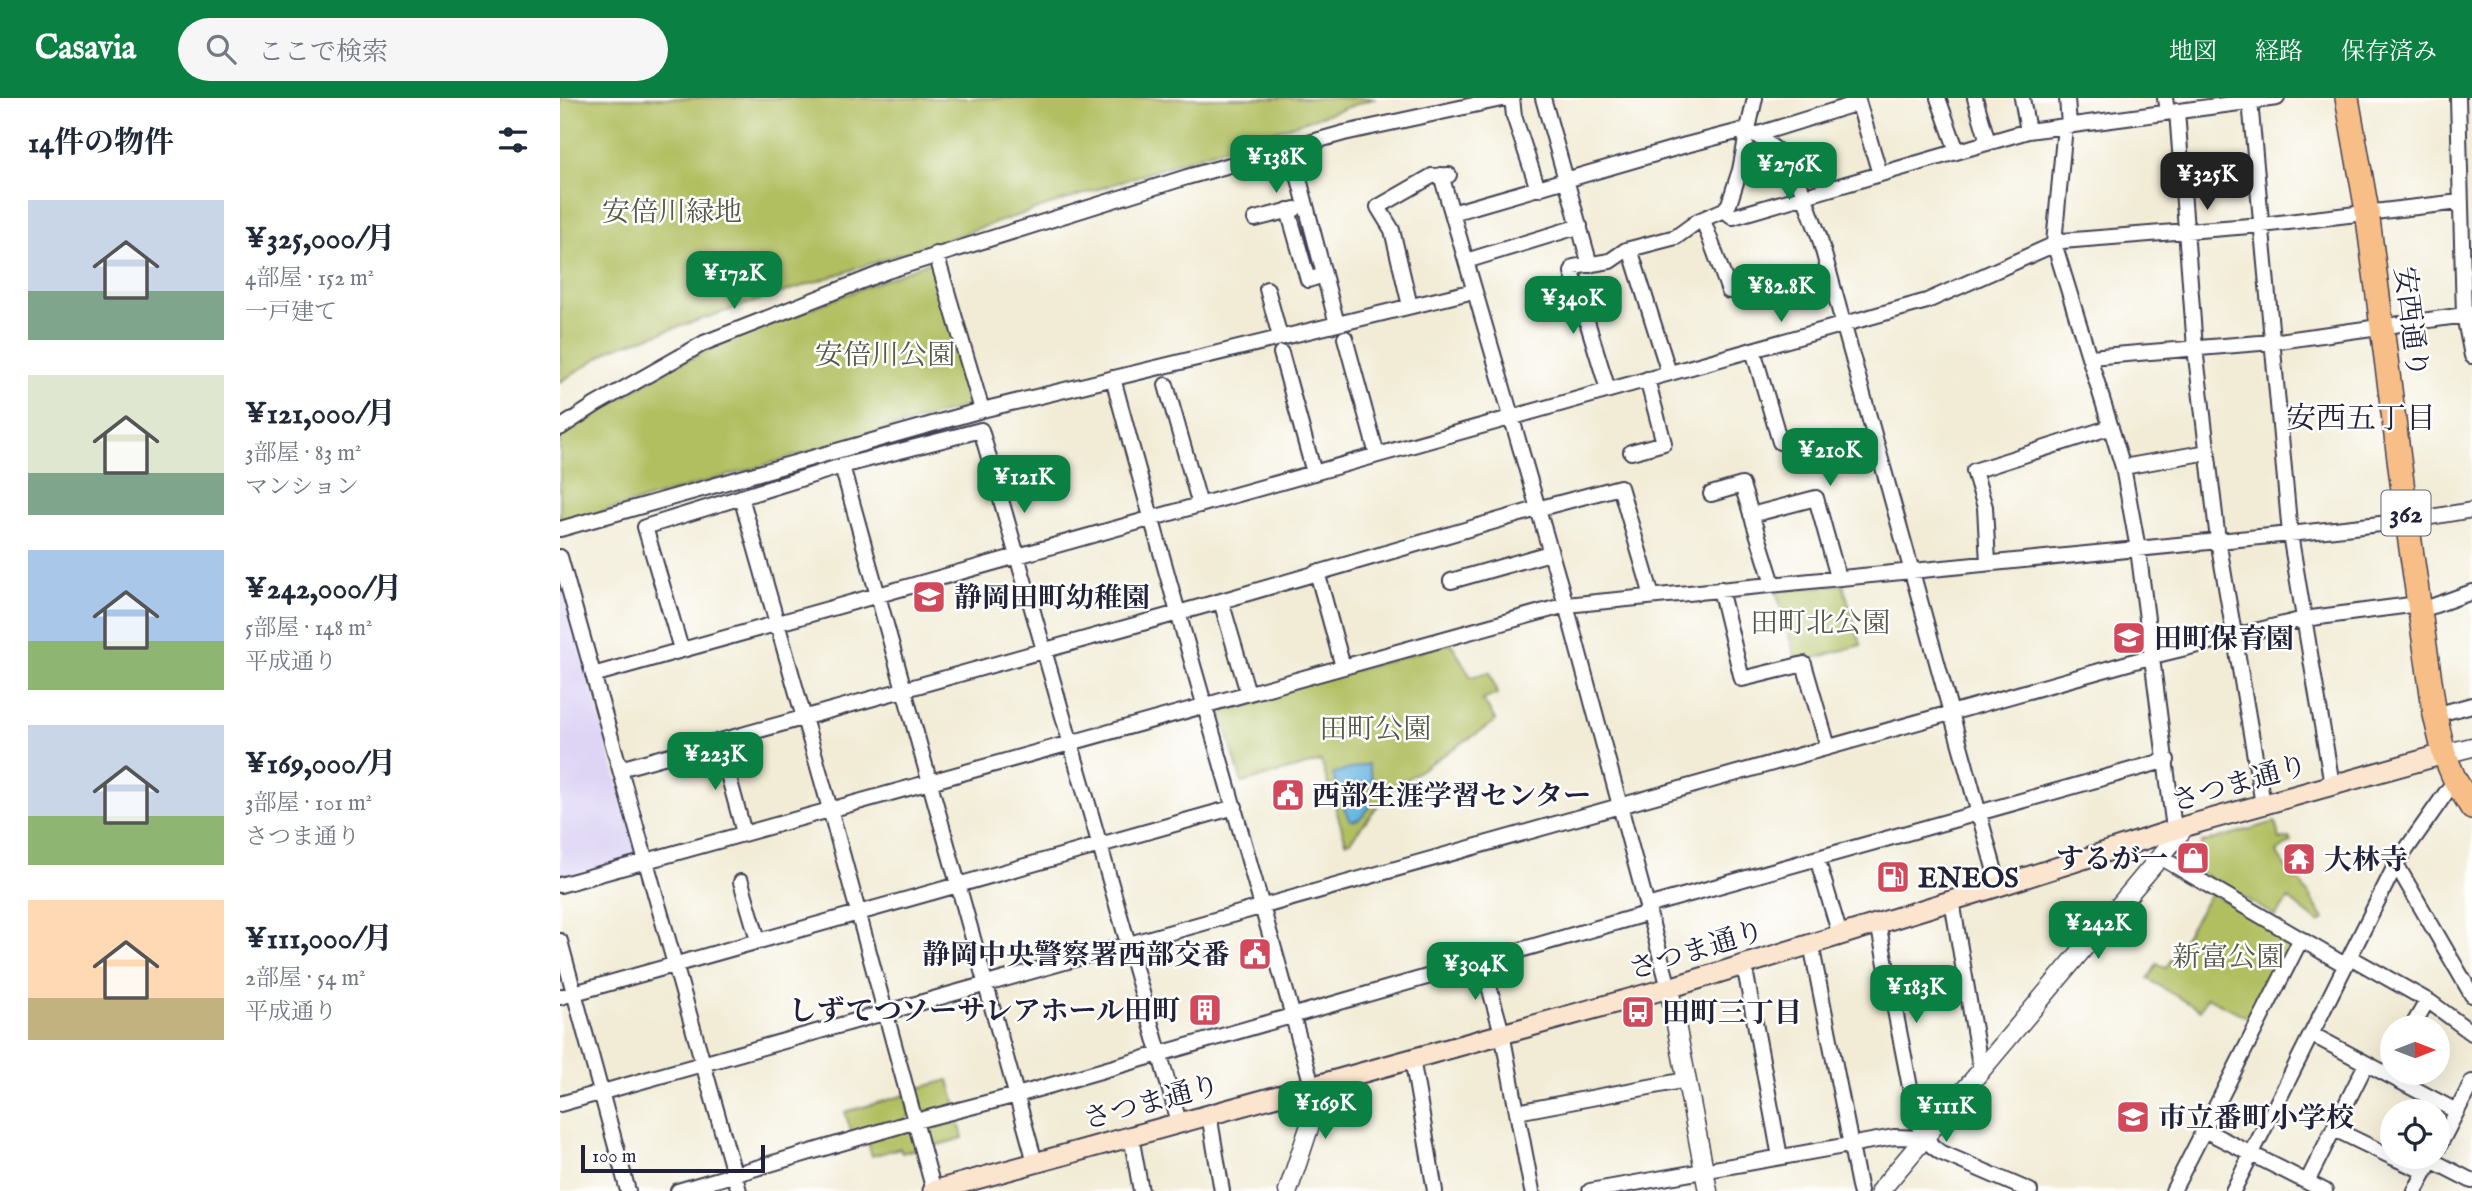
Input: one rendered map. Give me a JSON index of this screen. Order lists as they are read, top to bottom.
{
  "streets": {
    "highway": ["安西通り", "362"],
    "main road": ["さつま通り"]
  },
  "crossings": [
    ["安西通り", "さつま通り"]
  ],
  "districts": ["安西五丁目"],
  "parks": [
    "安倍川緑地",
    "安倍川公園",
    "田町北公園",
    "田町公園",
    "新富公園"
  ],
  "places": {
    "school or university": ["静岡田町幼稚園", "田町保育園", "市立番町小学校"],
    "public building": ["西部生涯学習センター", "静岡中央警察署西部交番"],
    "shop": ["するが一"],
    "temple": ["大林寺"],
    "fuel station": ["ENEOS"],
    "building": ["しずてつソーサレアホール田町"],
    "bus stop": ["田町三丁目"]
  },
  "scale_bar": "100 m",
  "north": "right",
  "page": {
    "header": "Casavia",
    "search": "ここで検索",
    "nav": ["地図", "経路", "保存済み"],
    "heading": "14件の物件",
    "price": [
      "¥138K",
      "¥276K",
      "¥325K",
      "¥172K",
      "¥82.8K",
      "¥340K",
      "¥210K",
      "¥121K",
      "¥223K",
      "¥242K",
      "¥304K",
      "¥183K",
      "¥169K",
      "¥111K"
    ],
    "list": [
      {
        "name": "¥325,000/月",
        "note": "4部屋 · 152 m² · 一戸建て"
      },
      {
        "name": "¥121,000/月",
        "note": "3部屋 · 83 m² · マンション"
      },
      {
        "name": "¥242,000/月",
        "note": "5部屋 · 148 m² · 平成通り"
      },
      {
        "name": "¥169,000/月",
        "note": "3部屋 · 101 m² · さつま通り"
      },
      {
        "name": "¥111,000/月",
        "note": "2部屋 · 54 m² · 平成通り"
      }
    ],
    "scale": "100 m"
  }
}
